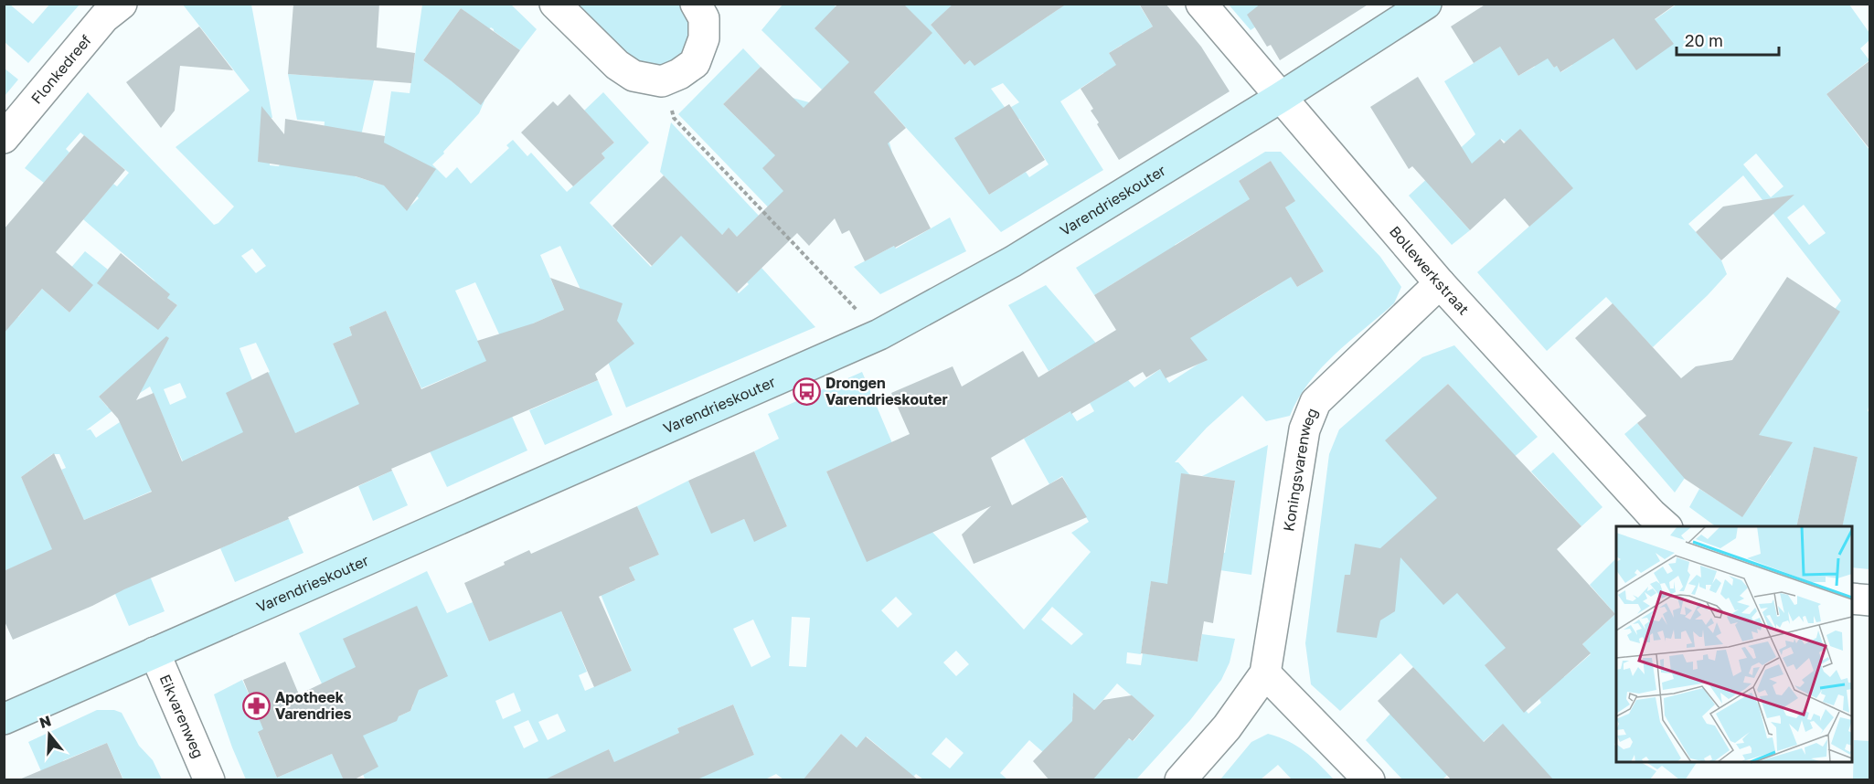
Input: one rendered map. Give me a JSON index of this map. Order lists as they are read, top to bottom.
{
  "streets": {
    "street": [
      "Flonkedreef",
      "Varendrieskouter",
      "Bollewerkstraat",
      "Koningsvarenweg",
      "Eikvarenweg"
    ]
  },
  "crossings": [
    ["Varendrieskouter", "Bollewerkstraat"],
    ["Varendrieskouter", "Eikvarenweg"],
    ["Bollewerkstraat", "Koningsvarenweg"]
  ],
  "places": {
    "bus stop": ["Drongen Varendrieskouter"],
    "pharmacy": ["Apotheek Varendries"]
  },
  "scale_bar": "20 m",
  "north": "top"
}
